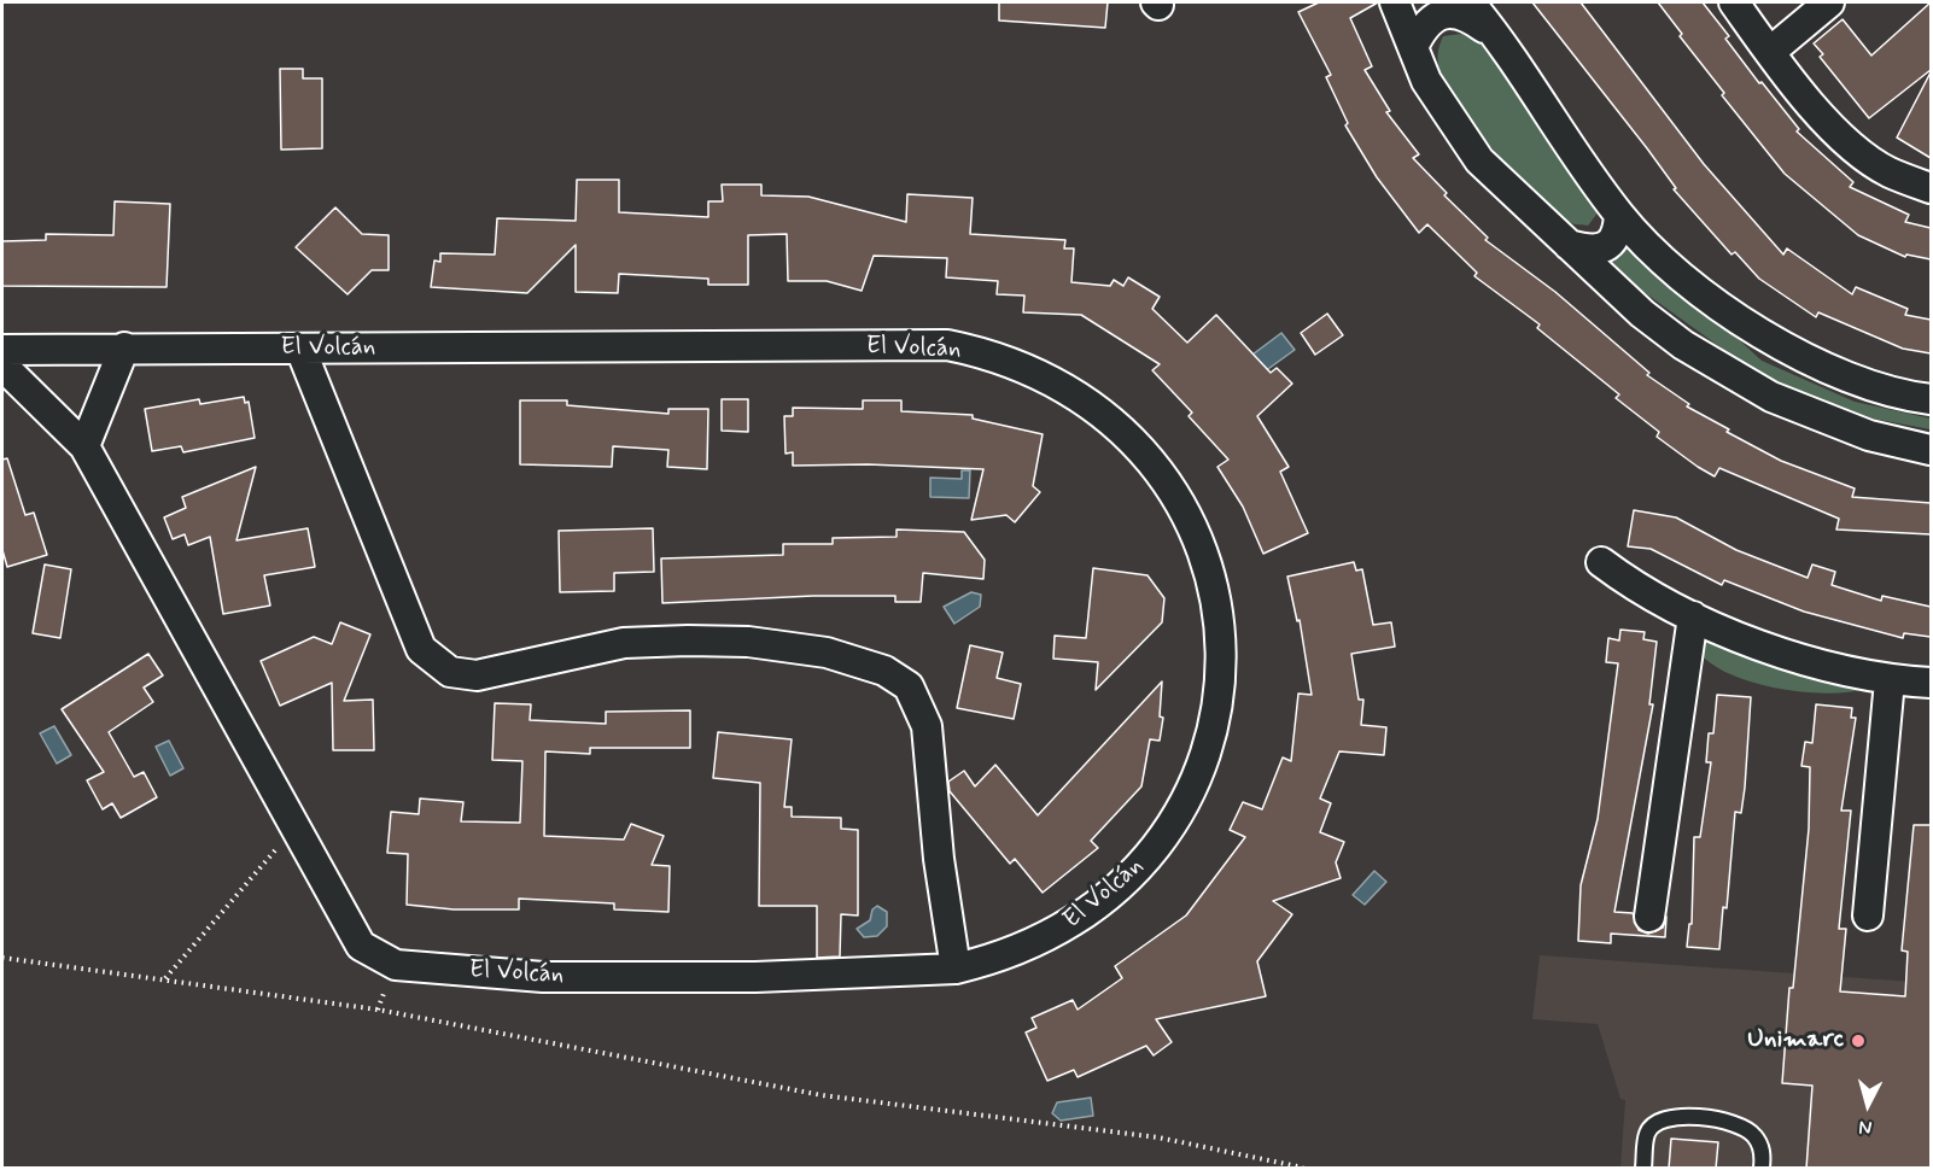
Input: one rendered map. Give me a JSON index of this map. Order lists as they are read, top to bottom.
{
  "streets": {
    "street": ["El Volcán"]
  },
  "places": ["Unimarc"],
  "north": "bottom"
}
